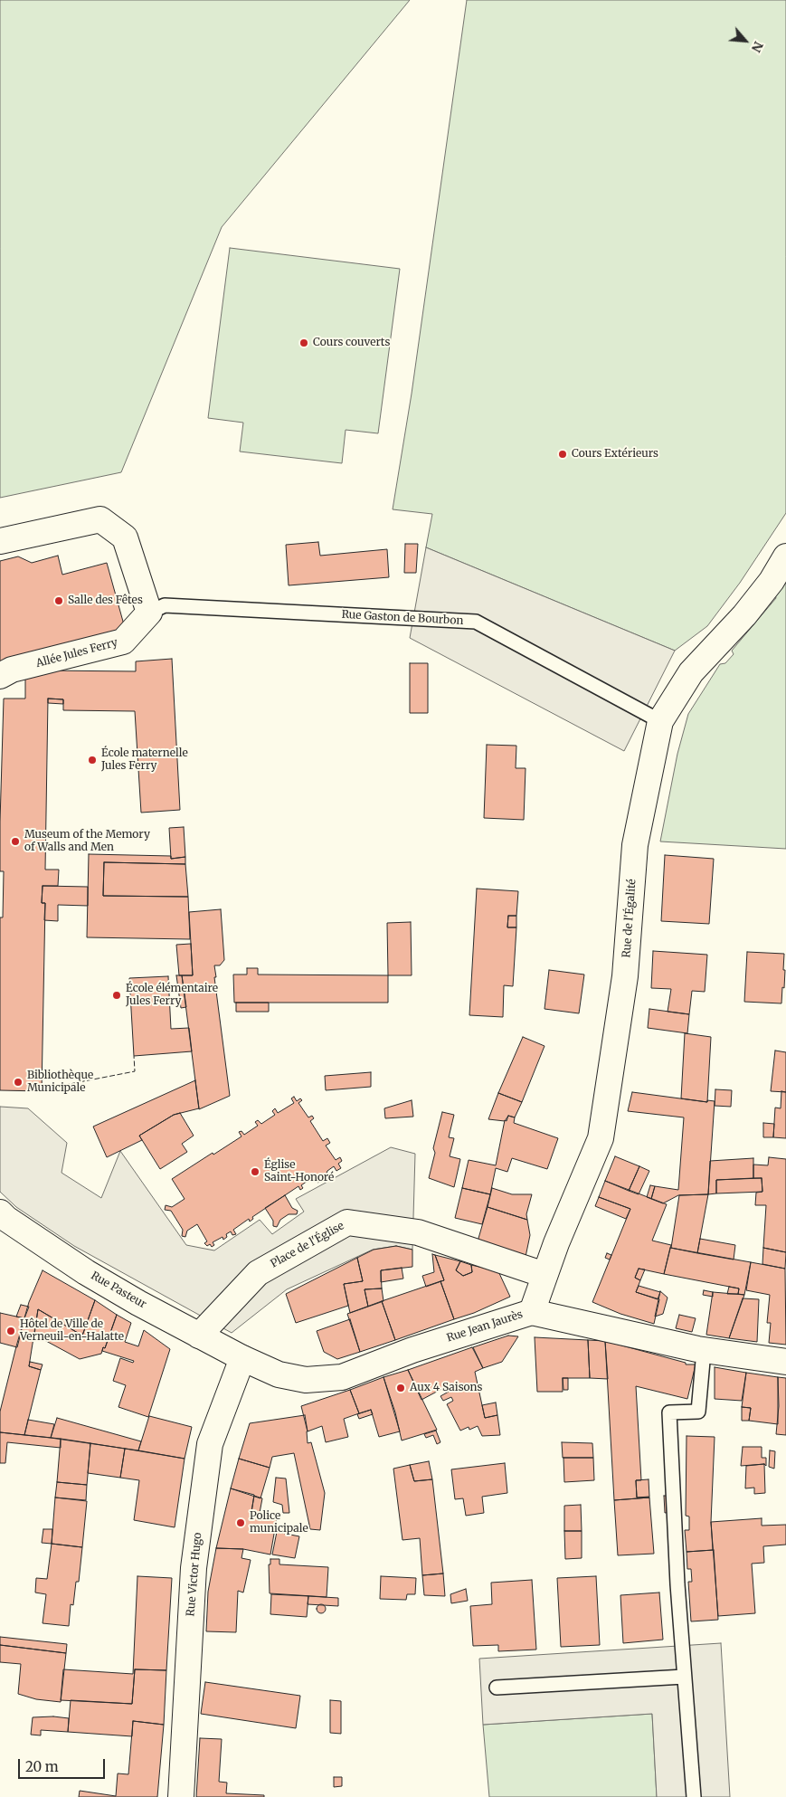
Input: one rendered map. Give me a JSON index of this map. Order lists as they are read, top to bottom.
{
  "streets": {
    "street": [
      "Allée Jules Ferry",
      "Rue de l'Égalité",
      "Place de l'Église",
      "Rue Pasteur",
      "Rue Jean Jaurès",
      "Rue Victor Hugo"
    ],
    "lane": ["Rue Gaston de Bourbon"]
  },
  "crossings": [
    ["Rue Gaston de Bourbon", "Allée Jules Ferry"],
    ["Rue Gaston de Bourbon", "Rue de l'Égalité"],
    ["Rue de l'Égalité", "Place de l'Église"],
    ["Rue de l'Égalité", "Rue Jean Jaurès"],
    ["Place de l'Église", "Rue Pasteur"],
    ["Rue Pasteur", "Rue Jean Jaurès"],
    ["Rue Pasteur", "Rue Victor Hugo"],
    ["Rue Jean Jaurès", "Rue Victor Hugo"]
  ],
  "places": [
    "Cours couverts",
    "Cours Extérieurs",
    "Salle des Fêtes",
    "École maternelle Jules Ferry",
    "Museum of the Memory of Walls and Men",
    "École élémentaire Jules Ferry",
    "Bibliothèque Municipale",
    "Église Saint-Honoré",
    "Hôtel de Ville de Verneuil-en-Halatte",
    "Aux 4 Saisons",
    "Police municipale"
  ],
  "scale_bar": "20 m",
  "north": "bottom right"
}
